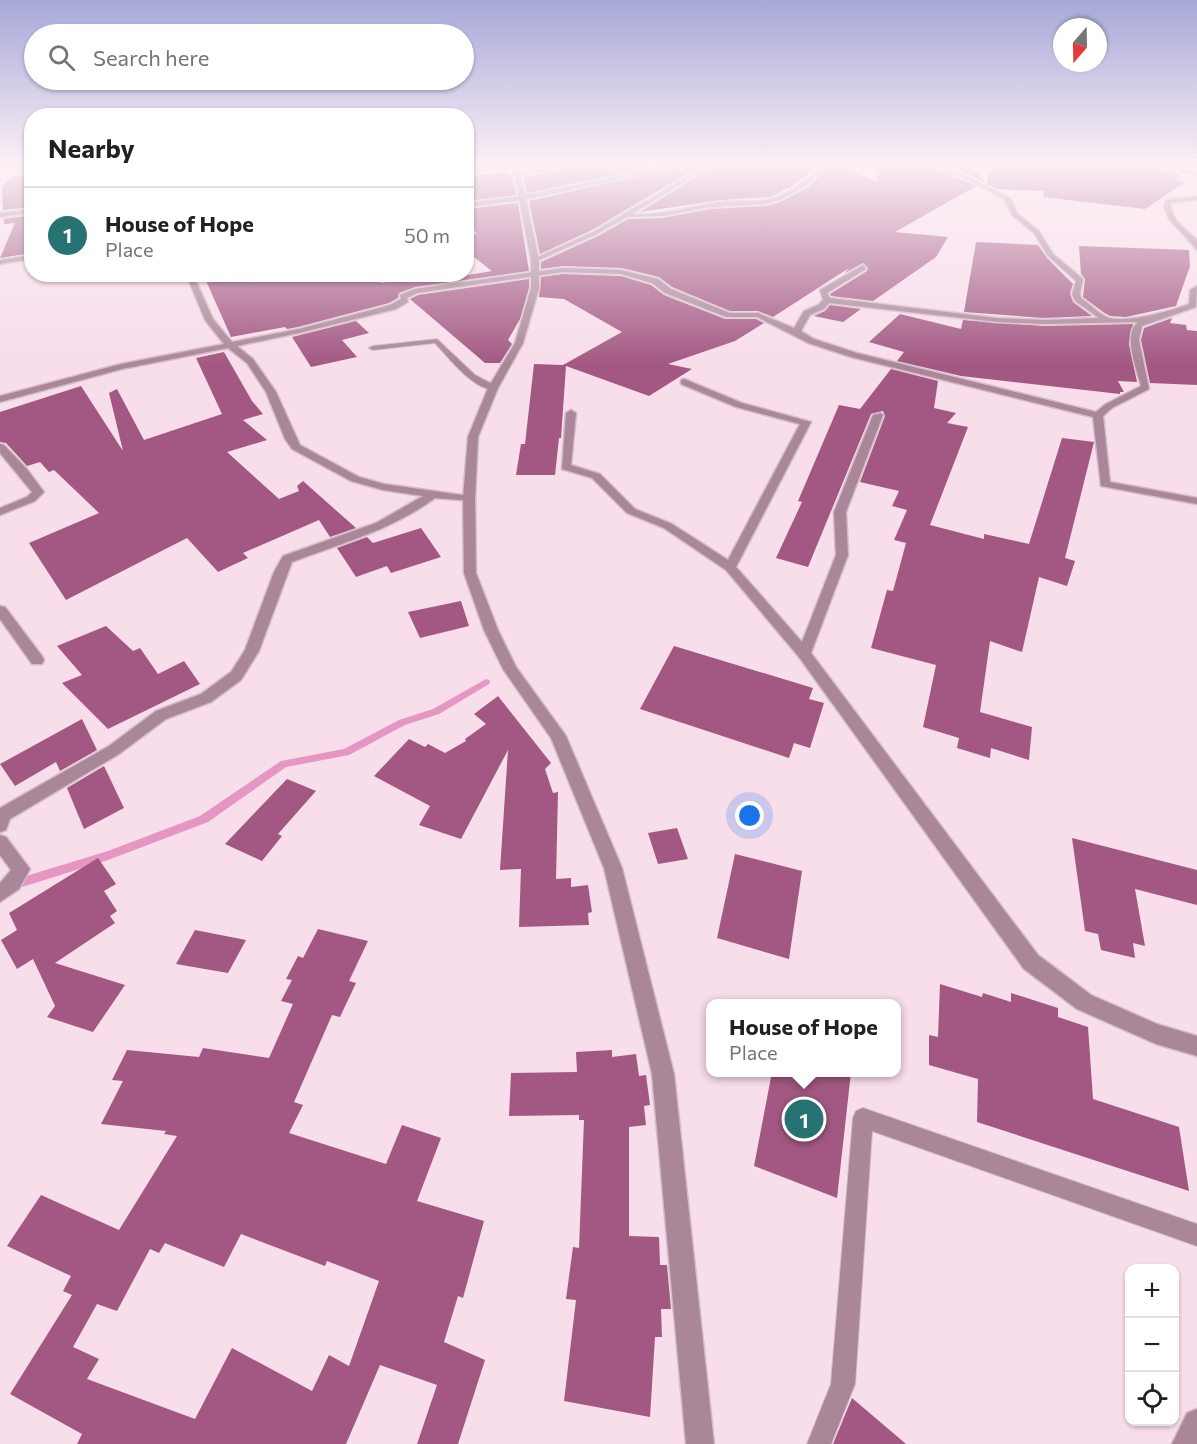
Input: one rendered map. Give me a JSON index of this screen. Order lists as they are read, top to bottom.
{
  "north": "bottom",
  "page": {
    "search": "Search here",
    "heading": "Nearby",
    "list": [
      {
        "mark": "1",
        "name": "House of Hope",
        "note": "Place",
        "value": "50 m"
      }
    ],
    "popup": ["House of Hope", "Place"],
    "pins": "1",
    "map_buttons": ["+", "−"]
  }
}
